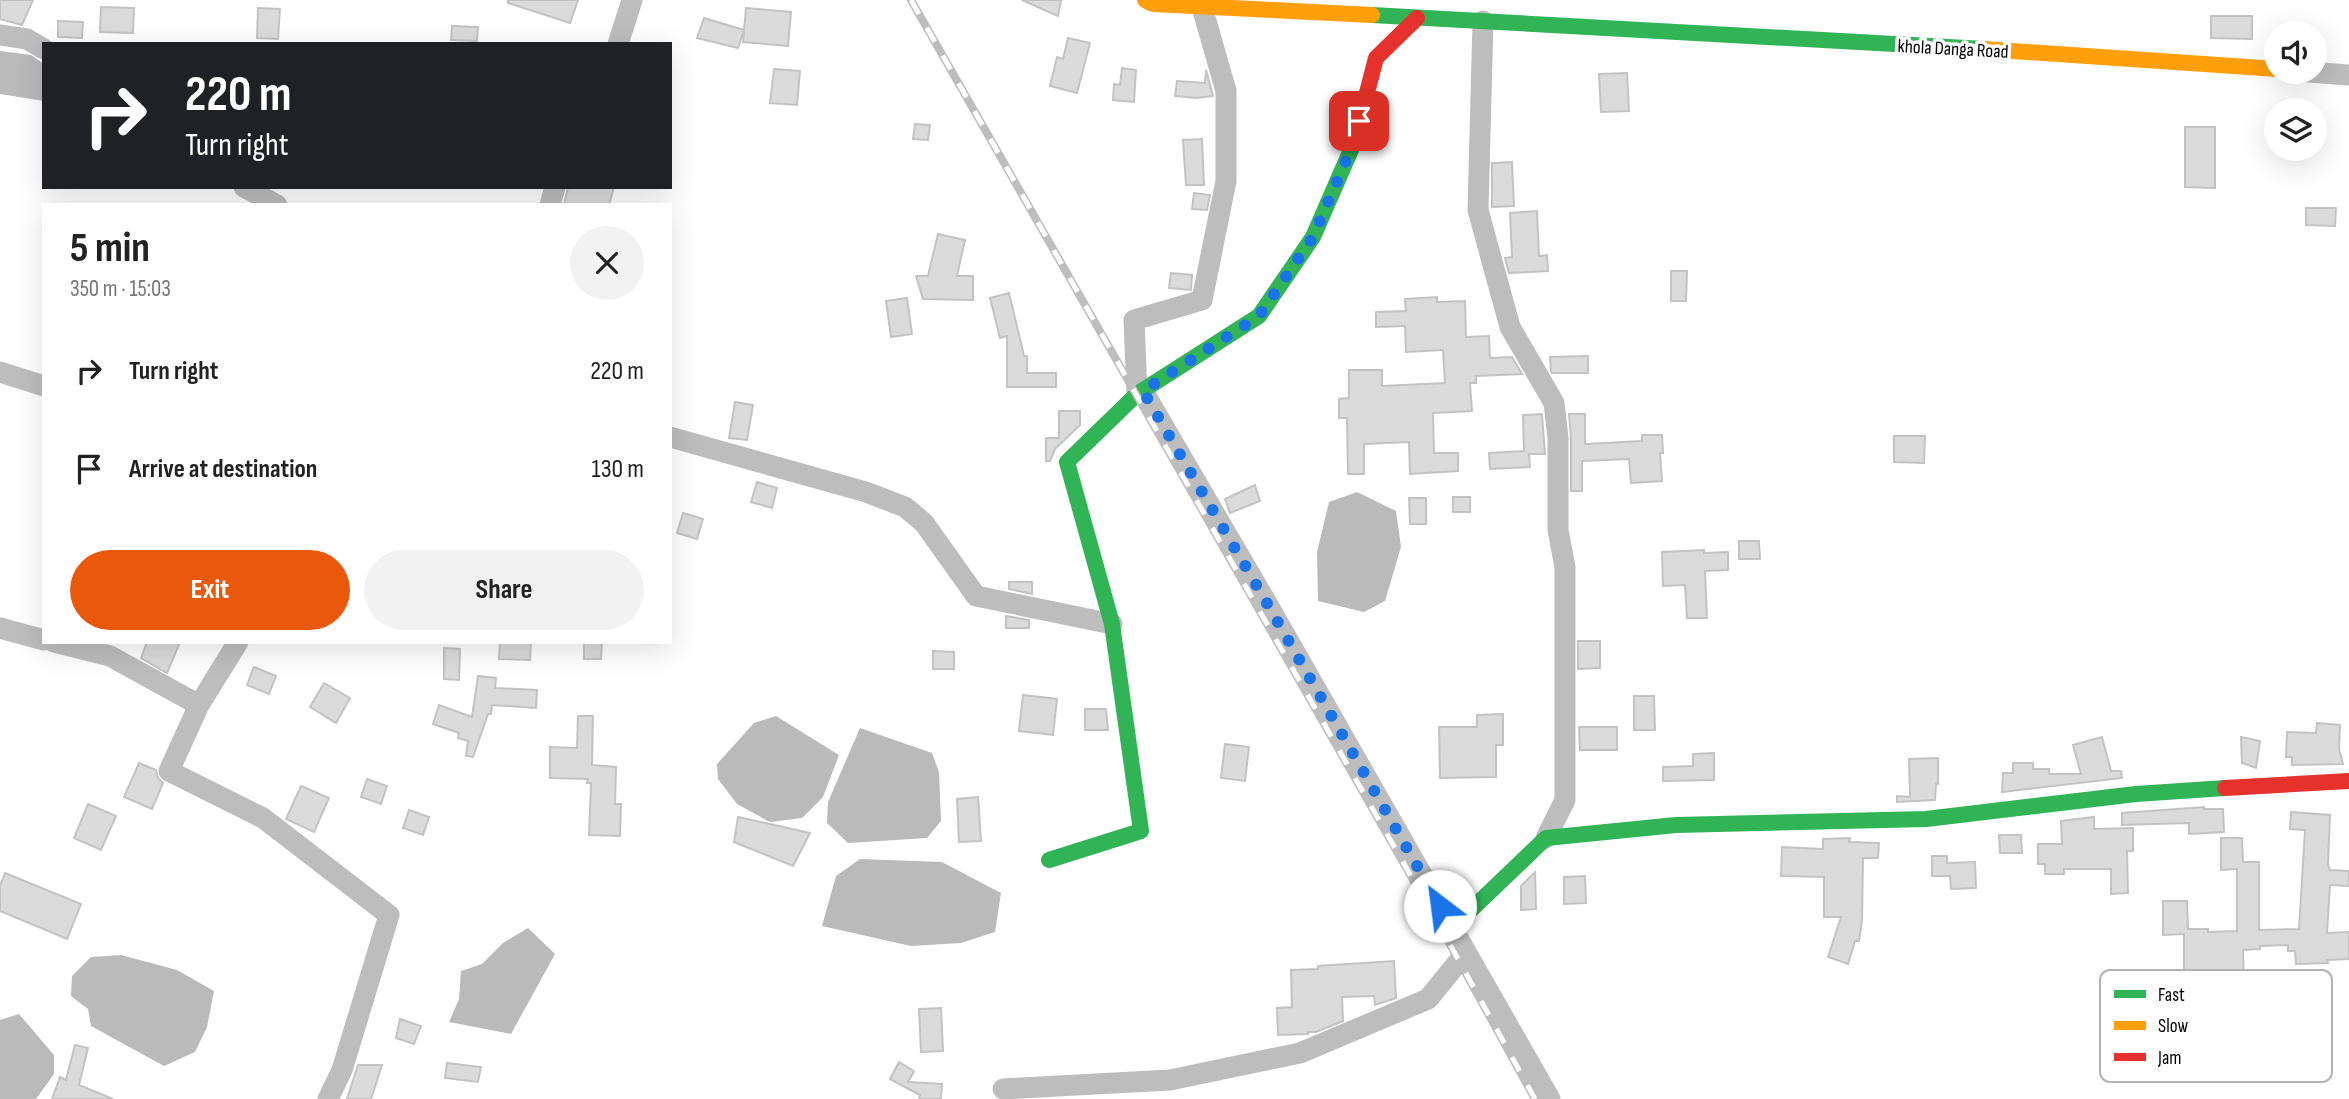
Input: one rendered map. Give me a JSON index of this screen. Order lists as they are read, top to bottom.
{
  "streets": {
    "street": ["khola Danga Road"]
  },
  "legend": ["Fast", "Slow", "Jam"],
  "page": {
    "turn": ["220 m", "Turn right"],
    "heading": ["5 min", "350 m · 15:03"],
    "list": [
      {
        "name": "Turn right",
        "value": "220 m"
      },
      {
        "name": "Arrive at destination",
        "value": "130 m"
      }
    ],
    "buttons": ["Exit", "Share"]
  }
}
